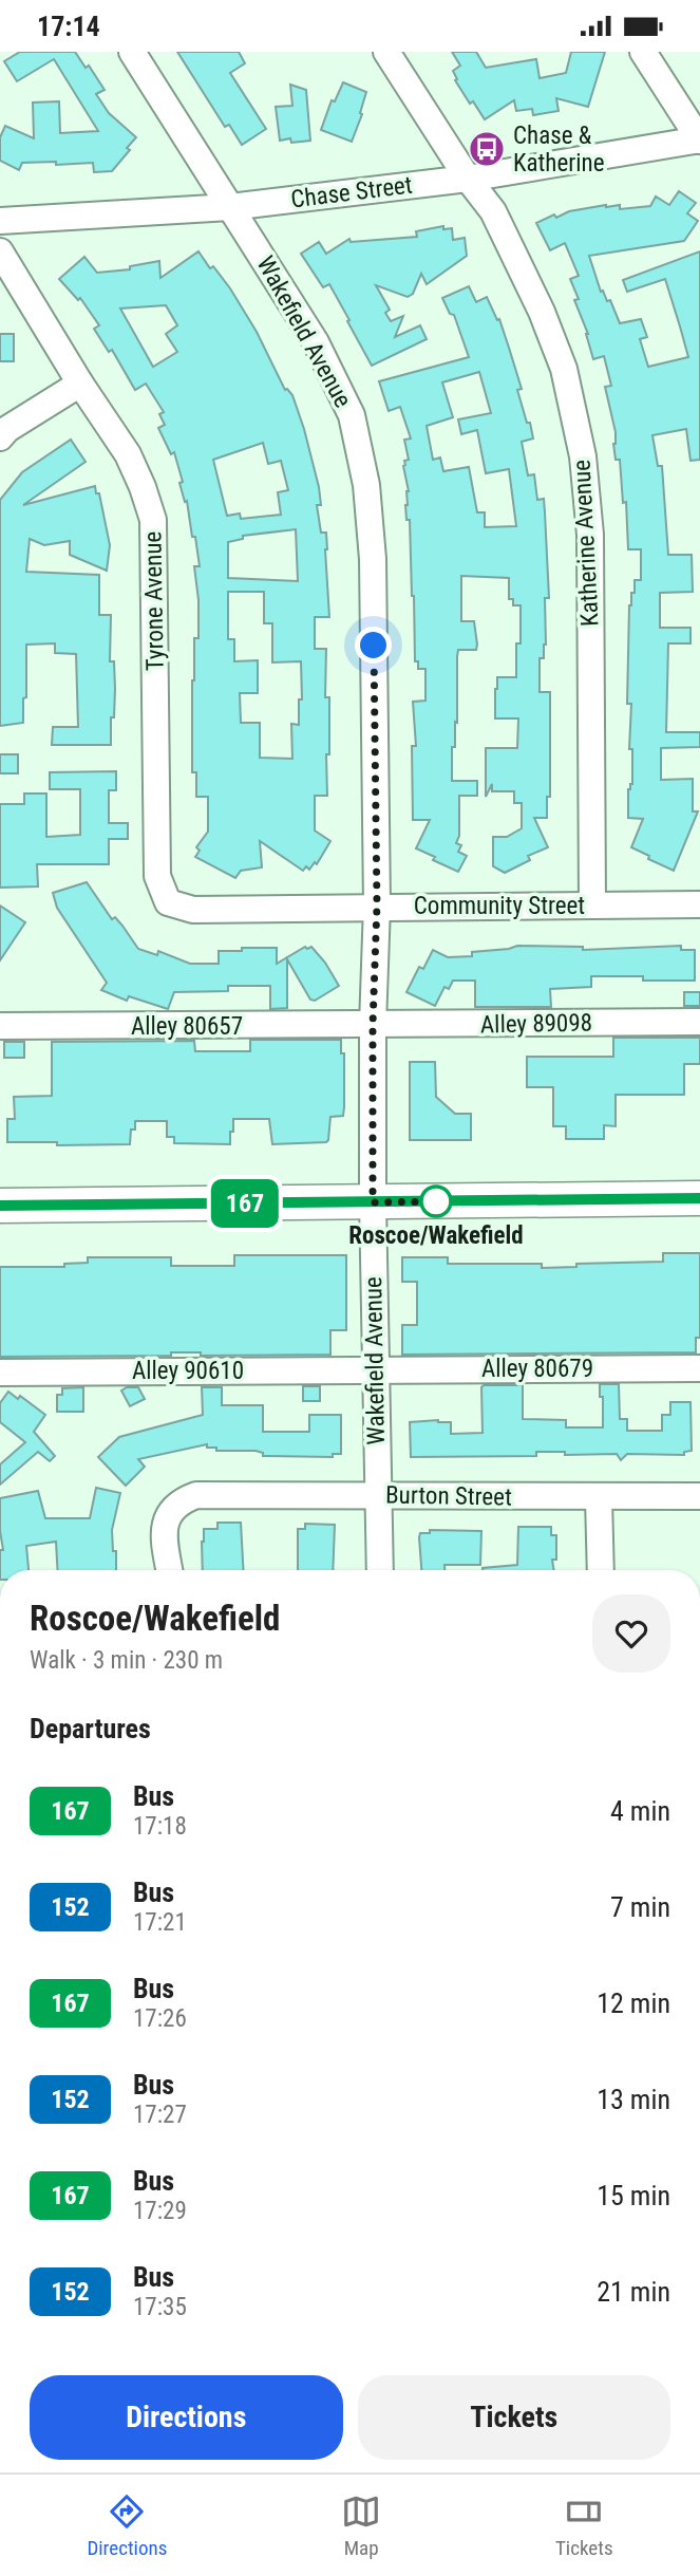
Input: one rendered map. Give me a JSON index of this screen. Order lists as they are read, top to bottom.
{
  "streets": {
    "street": [
      "Chase Street",
      "Wakefield Avenue",
      "Katherine Avenue",
      "Tyrone Avenue",
      "Community Street",
      "Alley 89098",
      "Alley 80657",
      "Alley 80679",
      "Alley 90610",
      "Burton Street"
    ]
  },
  "crossings": [
    ["Chase Street", "Wakefield Avenue"],
    ["Chase Street", "Katherine Avenue"],
    ["Wakefield Avenue", "Community Street"],
    ["Wakefield Avenue", "Alley 89098"],
    ["Wakefield Avenue", "Alley 80657"],
    ["Wakefield Avenue", "Alley 80679"],
    ["Wakefield Avenue", "Alley 90610"],
    ["Wakefield Avenue", "Burton Street"],
    ["Katherine Avenue", "Community Street"],
    ["Tyrone Avenue", "Community Street"],
    ["Alley 89098", "Alley 80657"],
    ["Alley 80679", "Alley 90610"]
  ],
  "places": {
    "bus stop": ["Chase & Katherine"],
    "other": ["Roscoe/Wakefield"]
  },
  "lines": ["bus line 167"],
  "page": {
    "status": "17:14",
    "on_map": "167",
    "heading": [
      ["Roscoe/Wakefield", "Walk · 3 min · 230 m"],
      "Departures"
    ],
    "list": [
      {
        "mark": "167",
        "name": "Bus",
        "note": "17:18",
        "value": "4 min"
      },
      {
        "mark": "152",
        "name": "Bus",
        "note": "17:21",
        "value": "7 min"
      },
      {
        "mark": "167",
        "name": "Bus",
        "note": "17:26",
        "value": "12 min"
      },
      {
        "mark": "152",
        "name": "Bus",
        "note": "17:27",
        "value": "13 min"
      },
      {
        "mark": "167",
        "name": "Bus",
        "note": "17:29",
        "value": "15 min"
      },
      {
        "mark": "152",
        "name": "Bus",
        "note": "17:35",
        "value": "21 min"
      }
    ],
    "buttons": ["Directions", "Tickets"],
    "tabs": ["Directions", "Map", "Tickets"]
  }
}
